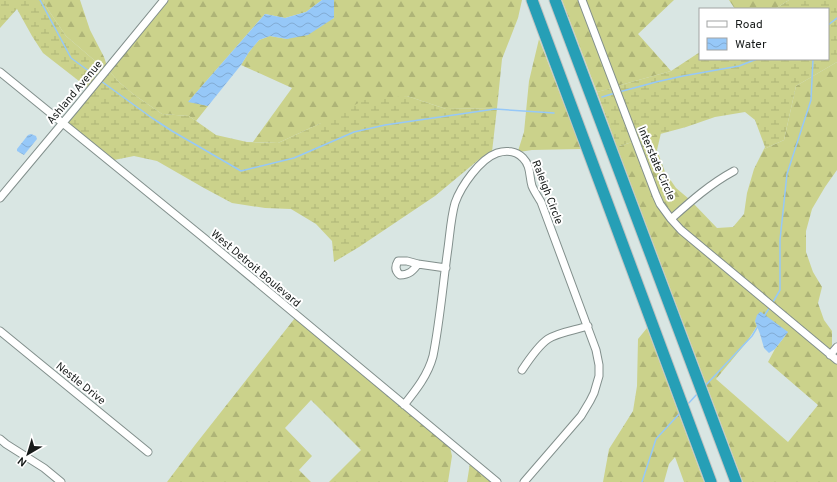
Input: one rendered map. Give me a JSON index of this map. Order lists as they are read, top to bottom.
{
  "streets": {
    "street": [
      "Ashland Avenue",
      "Interstate Circle",
      "Raleigh Circle",
      "West Detroit Boulevard",
      "Nestle Drive"
    ]
  },
  "crossings": [
    ["Ashland Avenue", "West Detroit Boulevard"],
    ["Raleigh Circle", "West Detroit Boulevard"]
  ],
  "legend": ["Road", "Water"],
  "north": "bottom left"
}
